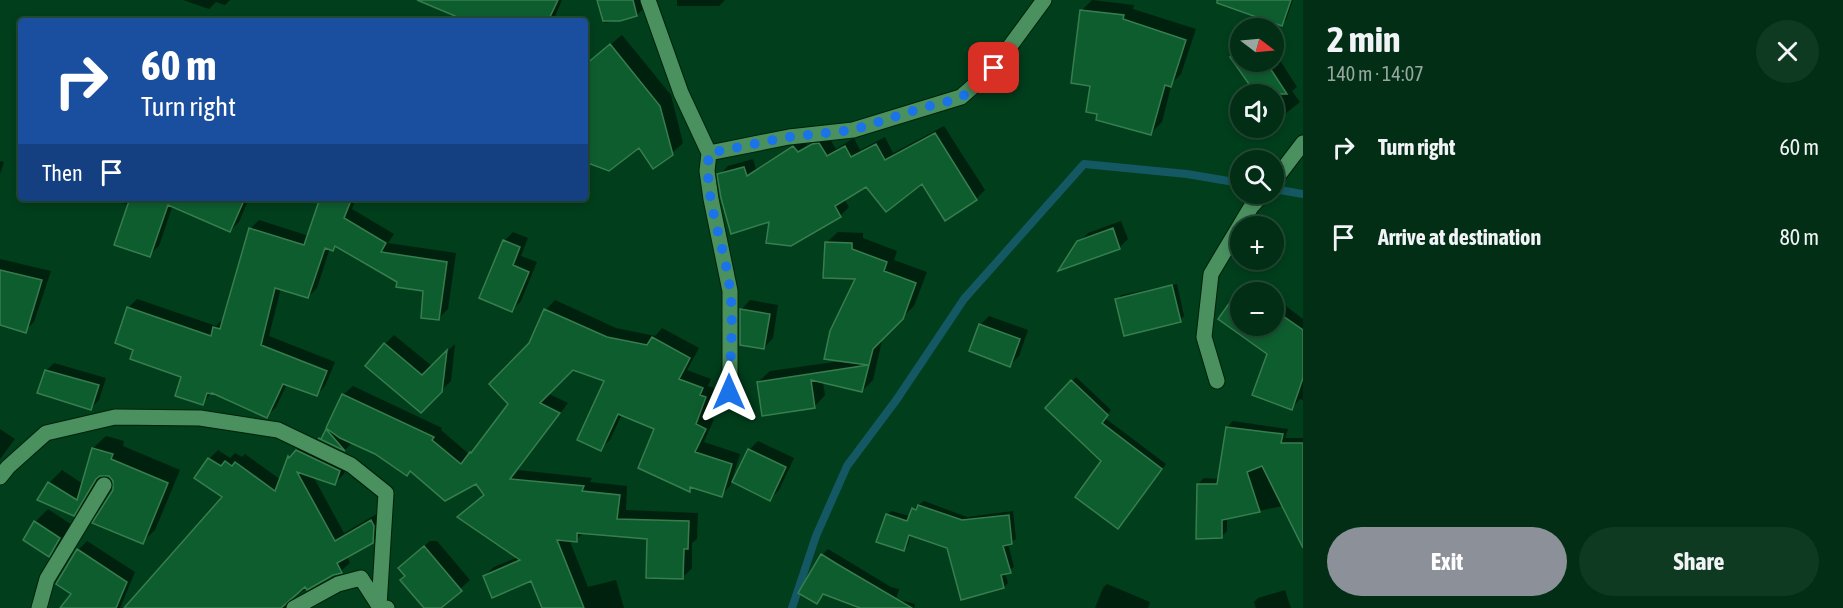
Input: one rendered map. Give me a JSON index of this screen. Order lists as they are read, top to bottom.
{
  "north": "right",
  "page": {
    "heading": ["2 min", "140 m · 14:07"],
    "map_buttons": ["+", "−"],
    "turn": ["60 m", "Turn right"],
    "list": [
      {
        "name": "Turn right",
        "value": "60 m"
      },
      {
        "name": "Arrive at destination",
        "value": "80 m"
      }
    ],
    "then": "Then",
    "buttons": ["Exit", "Share"]
  }
}
